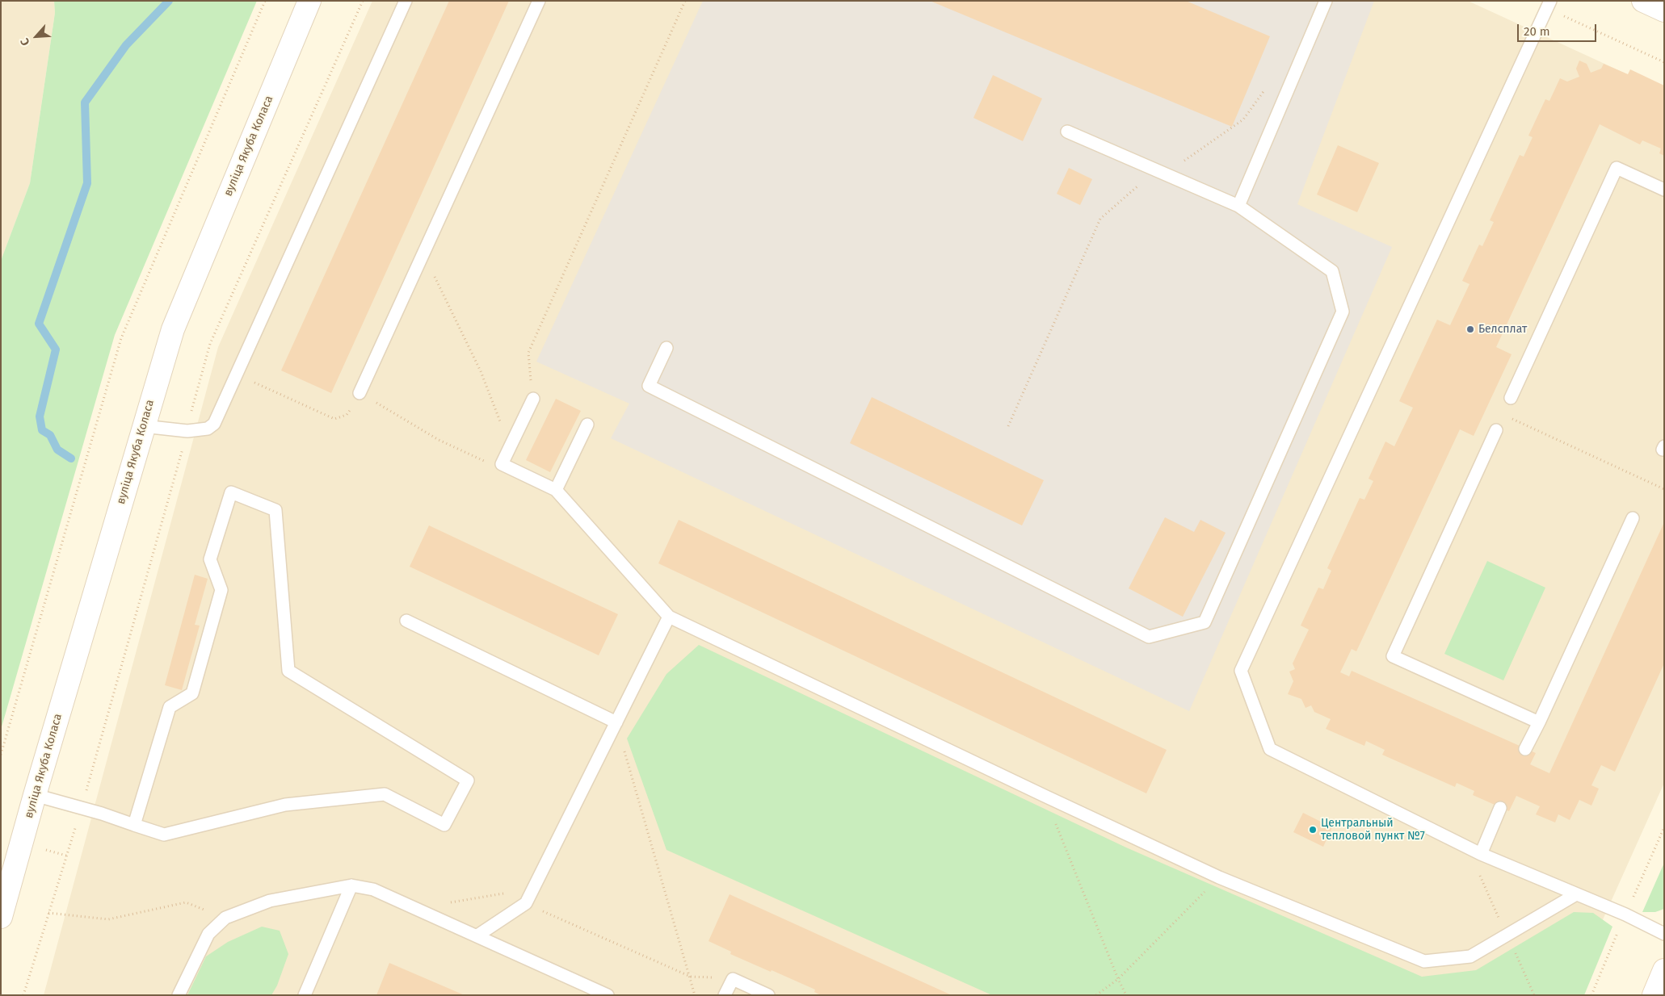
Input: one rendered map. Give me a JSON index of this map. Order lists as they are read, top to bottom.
{
  "streets": {
    "street": ["вуліца Якуба Коласа"]
  },
  "places": ["Белсплат", "Центральный тепловой пункт №7"],
  "scale_bar": "20 m",
  "north": "bottom left"
}
